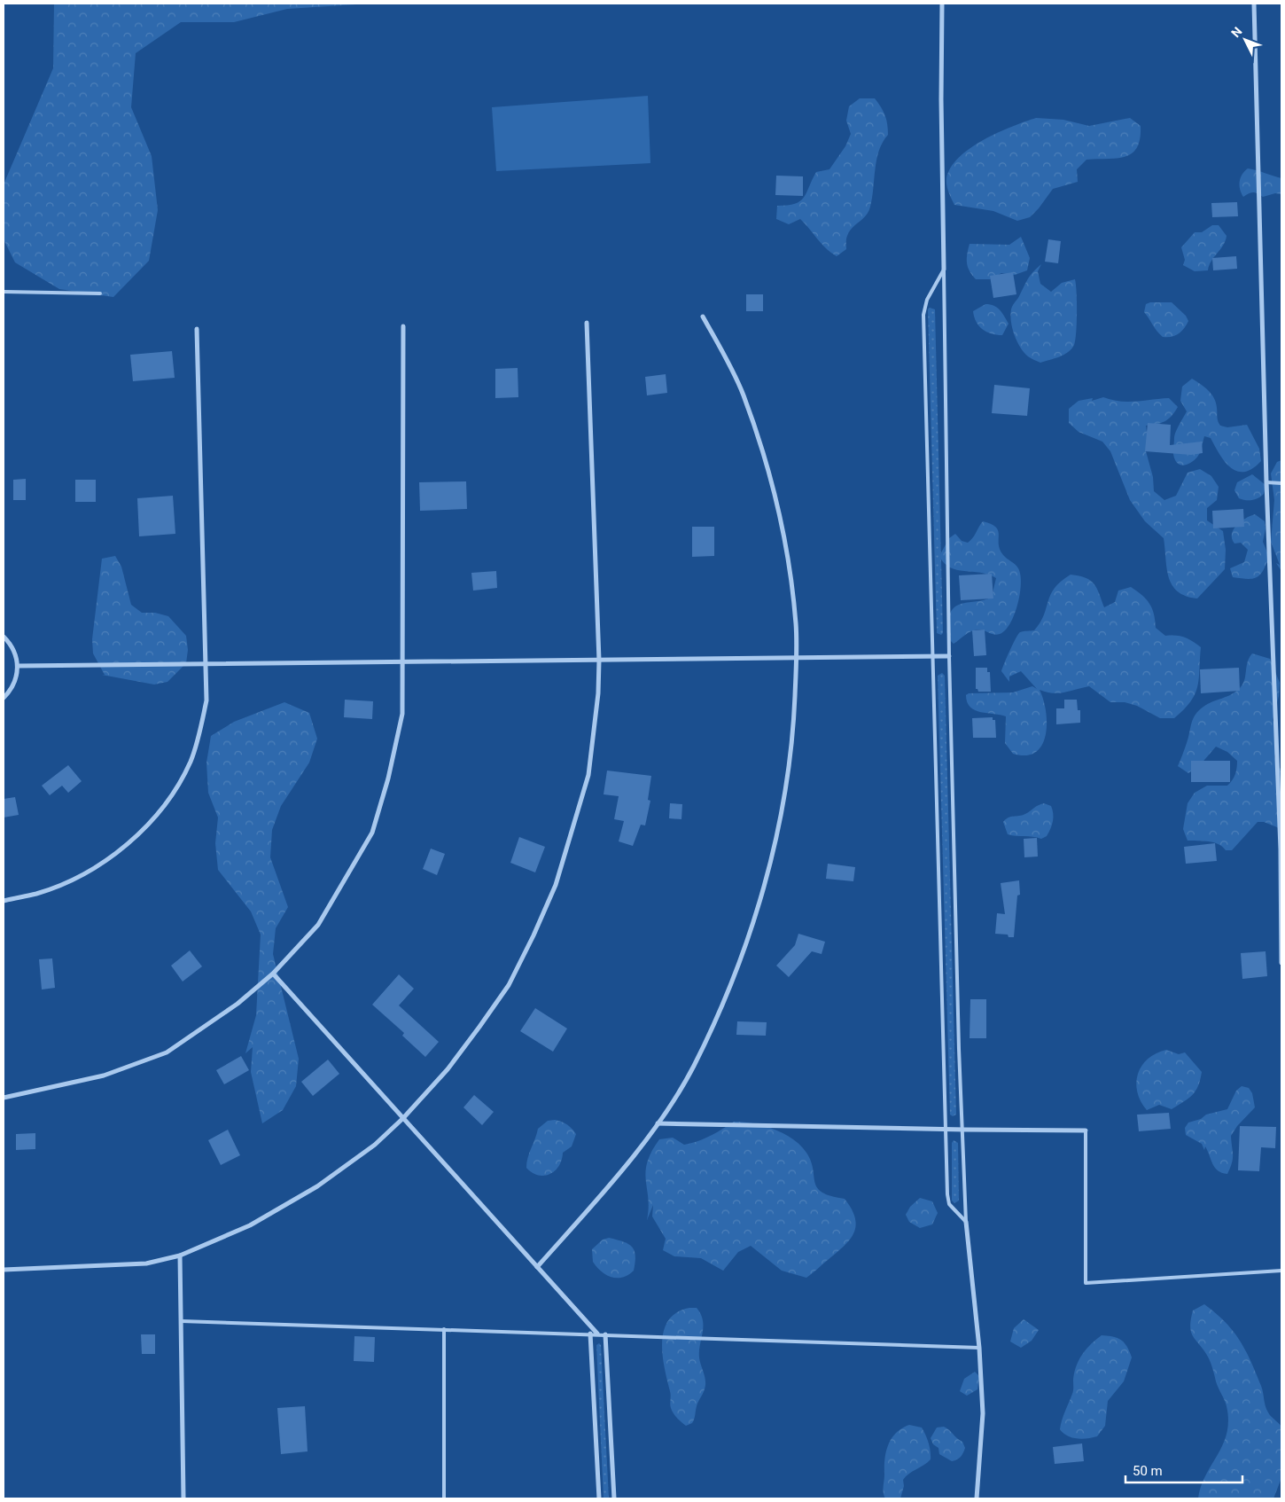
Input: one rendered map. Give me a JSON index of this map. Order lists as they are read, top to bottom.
{
  "scale_bar": "50 m",
  "north": "top left"
}
